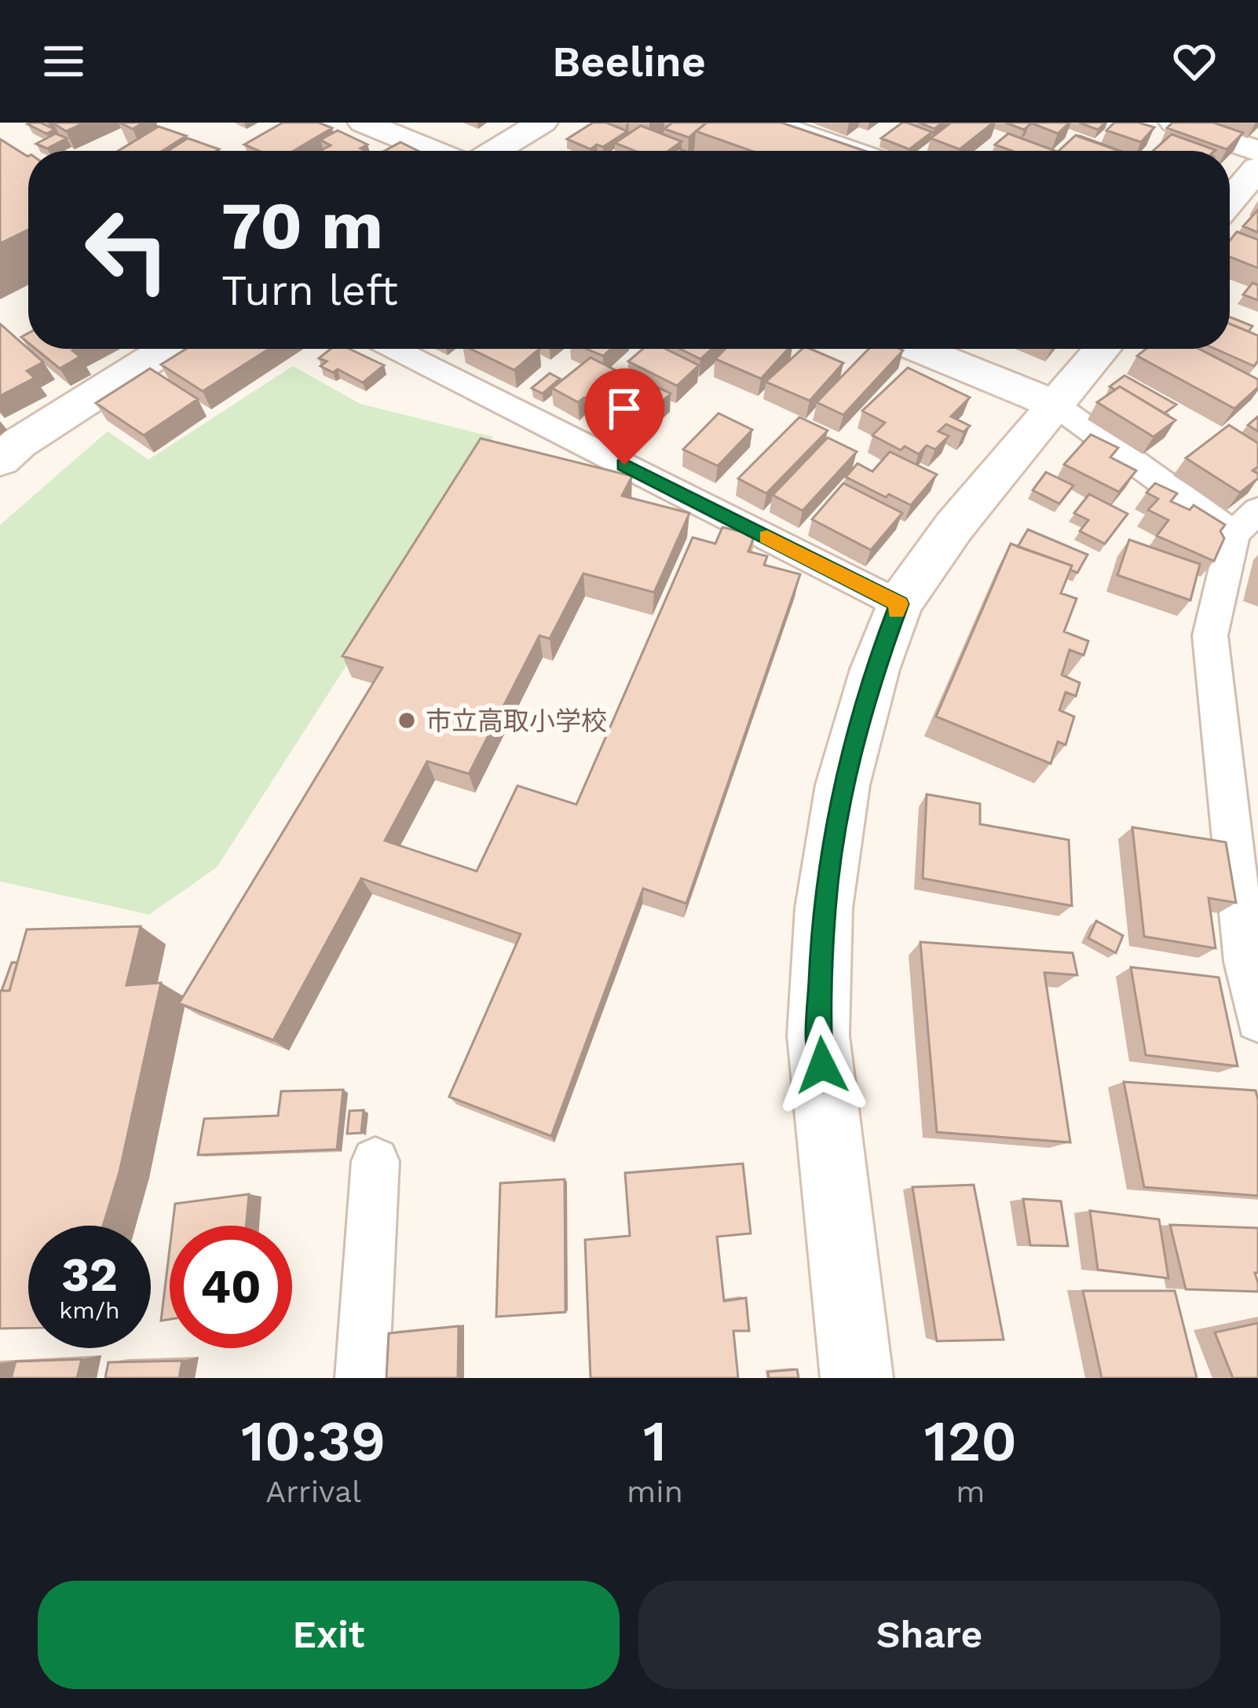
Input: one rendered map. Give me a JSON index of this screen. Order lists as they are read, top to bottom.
{
  "places": ["市立高取小学校"],
  "page": {
    "header": "Beeline",
    "turn": ["70 m", "Turn left"],
    "speed": "32 km/h",
    "limit": "40",
    "eta": [
      "10:39",
      "Arrival",
      "1",
      "min",
      "120",
      "m"
    ],
    "buttons": ["Exit", "Share"]
  }
}
